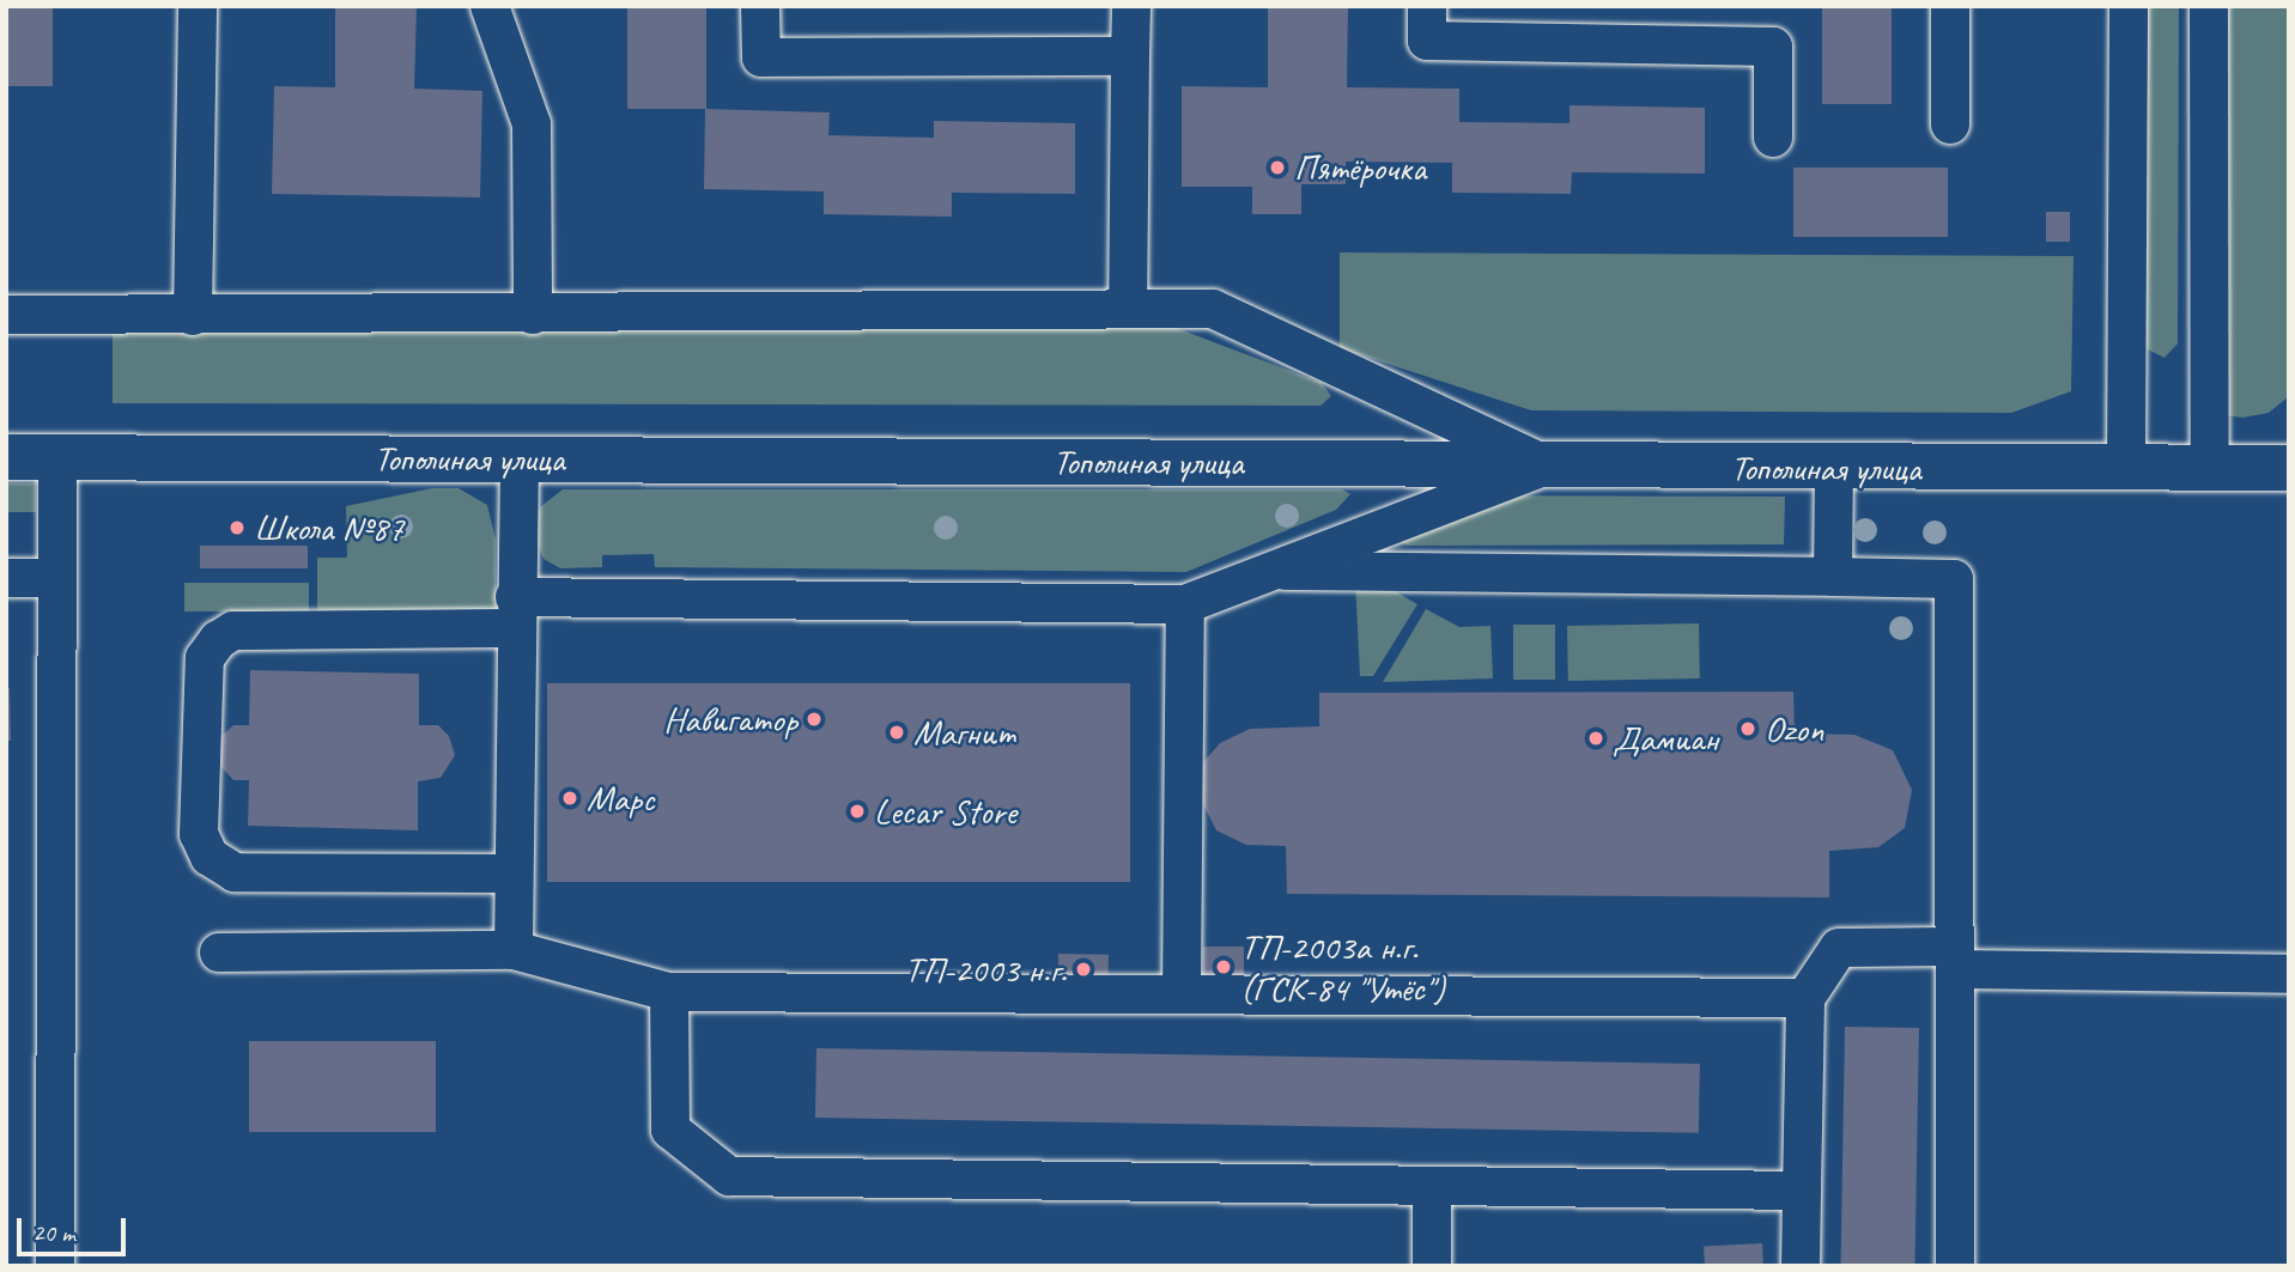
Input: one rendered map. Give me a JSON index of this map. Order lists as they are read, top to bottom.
{
  "streets": {
    "main road": ["Тополиная улица"]
  },
  "places": [
    "Пятёрочка",
    "Школа №87",
    "Навигатор",
    "Ozon",
    "Магнит",
    "Дамиан",
    "Марс",
    "Lecar Store",
    "ТП-2003а н.г. (ГСК-84 \"Утёс\")",
    "ТП-2003 н.г."
  ],
  "scale_bar": "20 m"
}
